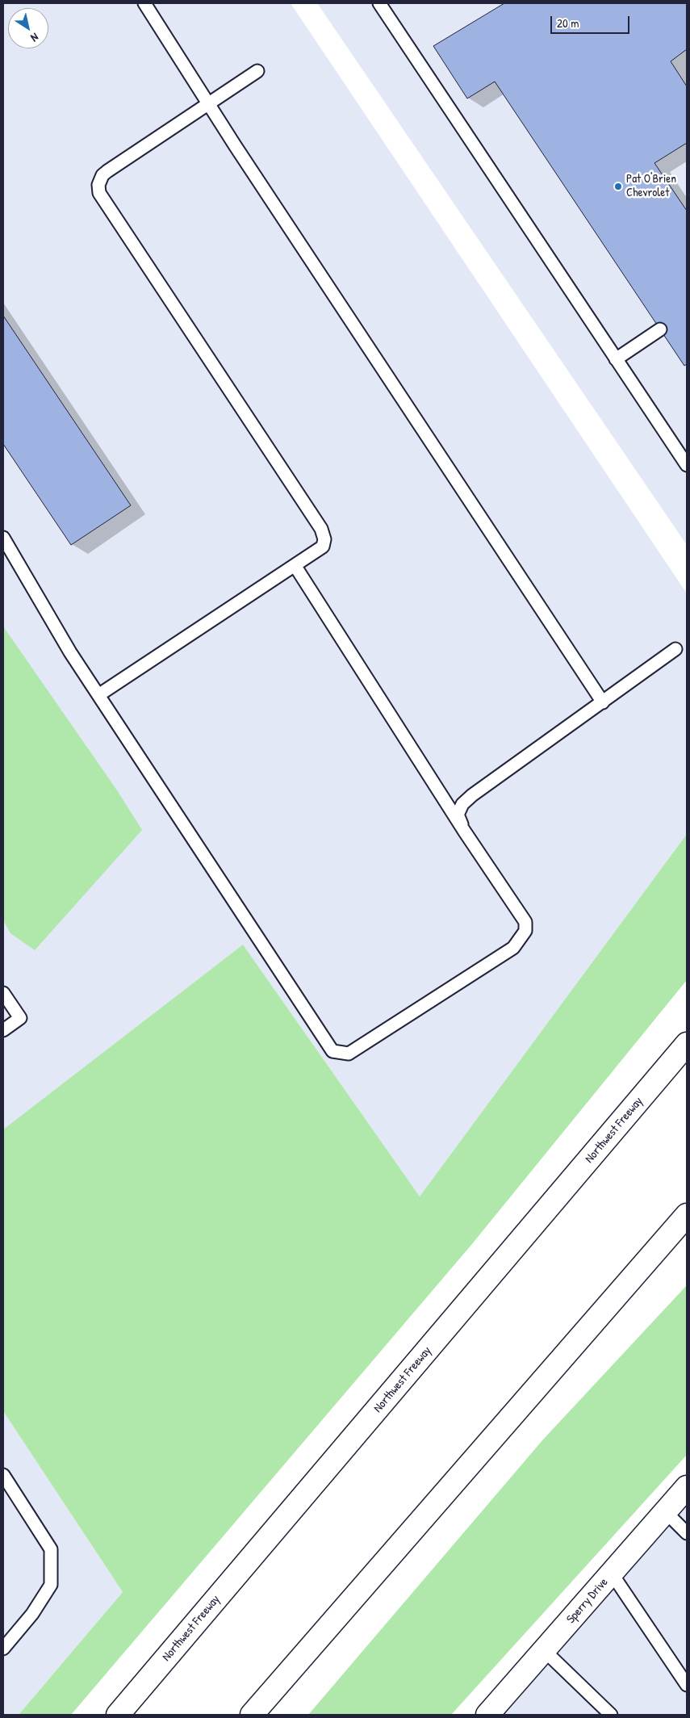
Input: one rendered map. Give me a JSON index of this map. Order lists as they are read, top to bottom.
{
  "streets": {
    "main road": ["Northwest Freeway", "Sperry Drive"]
  },
  "places": ["Pat O'Brien Chevrolet"],
  "scale_bar": "20 m",
  "north": "bottom right"
}
